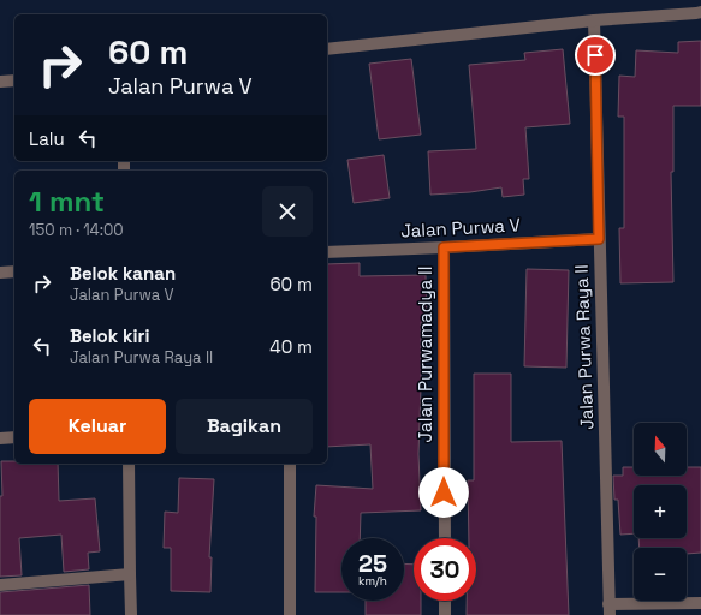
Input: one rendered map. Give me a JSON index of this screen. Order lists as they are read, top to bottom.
{
  "streets": {
    "street": ["Jalan Purwa V", "Jalan Purwa Raya II", "Jalan Purwamadya II"]
  },
  "crossings": [
    ["Jalan Purwa V", "Jalan Purwa Raya II"],
    ["Jalan Purwa V", "Jalan Purwamadya II"]
  ],
  "north": "top",
  "page": {
    "turn": ["60 m", "Jalan Purwa V"],
    "then": "Lalu",
    "heading": ["1 mnt", "150 m · 14:00"],
    "list": [
      {
        "name": "Belok kanan",
        "note": "Jalan Purwa V",
        "value": "60 m"
      },
      {
        "name": "Belok kiri",
        "note": "Jalan Purwa Raya II",
        "value": "40 m"
      }
    ],
    "buttons": ["Keluar", "Bagikan"],
    "map_buttons": ["+", "−"],
    "speed": "25 km/h",
    "limit": "30"
  }
}
